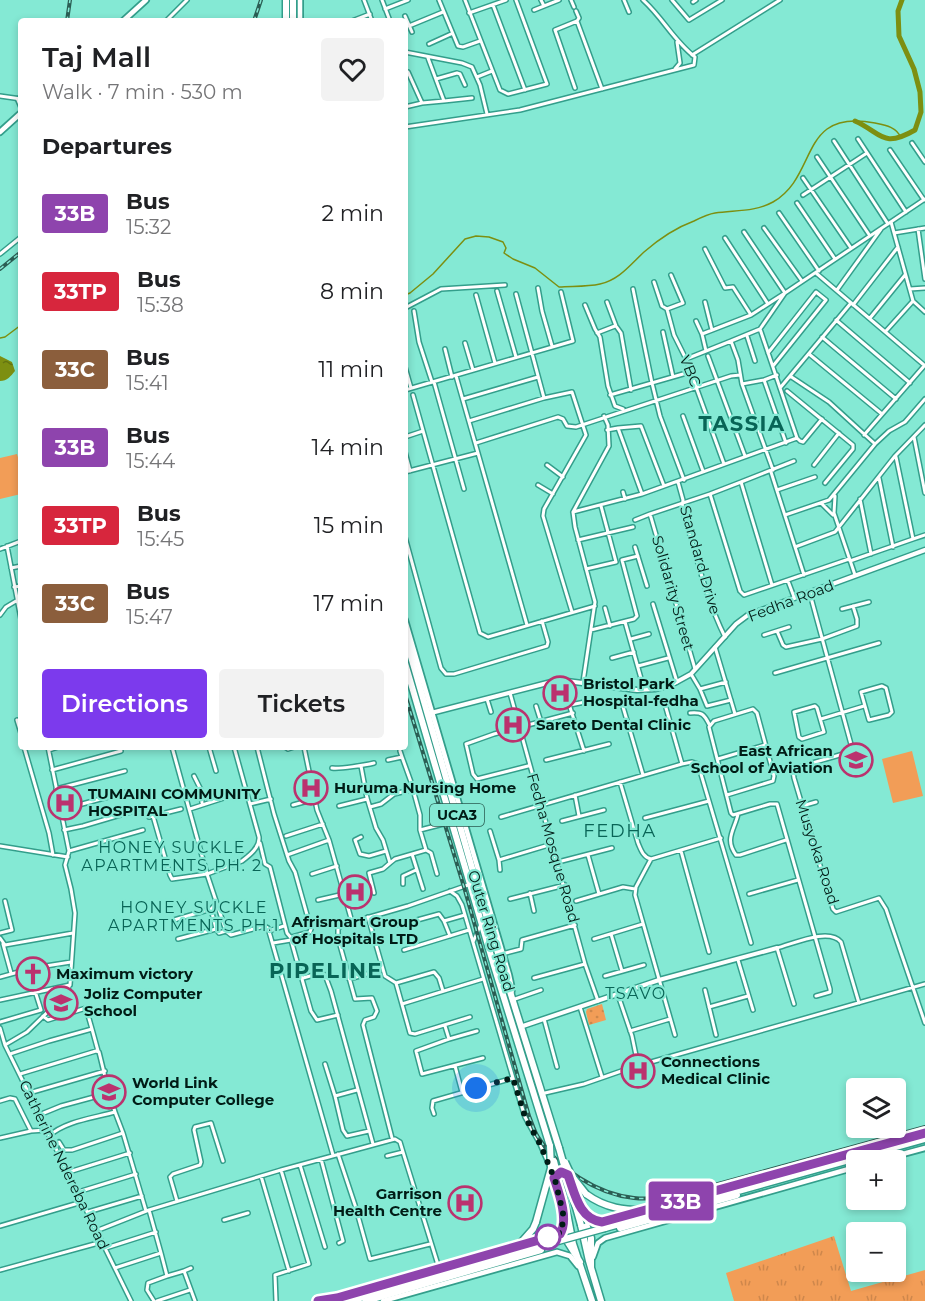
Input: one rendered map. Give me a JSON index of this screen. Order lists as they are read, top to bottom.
{
  "streets": {
    "main road": ["UCA3", "Outer Ring Road"],
    "street": [
      "VBC",
      "Standard Drive",
      "Solidarity Street",
      "Fedha Road",
      "Fedha Mosque Road",
      "Musyoka Road",
      "Catherine Ndereba Road"
    ]
  },
  "crossings": [
    ["Standard Drive", "Solidarity Street"],
    ["Standard Drive", "Fedha Road"],
    ["Solidarity Street", "Fedha Road"],
    ["Fedha Road", "UCA3"],
    ["Fedha Road", "Fedha Mosque Road"],
    ["Fedha Road", "Musyoka Road"],
    ["UCA3", "Outer Ring Road"]
  ],
  "districts": [
    "TASSIA",
    "FEDHA",
    "HONEY SUCKLE APARTMENTS PH. 2",
    "HONEY SUCKLE APARTMENTS PH.1",
    "PIPELINE",
    "TSAVO"
  ],
  "places": {
    "hospital": [
      "Bristol Park Hospital-fedha",
      "Sareto Dental Clinic",
      "Huruma Nursing Home",
      "TUMAINI COMMUNITY HOSPITAL",
      "Afrismart Group of Hospitals LTD",
      "Connections Medical Clinic",
      "Garrison Health Centre"
    ],
    "school or university": ["East African School of Aviation", "Joliz Computer School", "World Link Computer College"],
    "church": ["Maximum victory"]
  },
  "lines": ["bus line 33B"],
  "page": {
    "on_map": "33B",
    "heading": [
      ["Taj Mall", "Walk · 7 min · 530 m"],
      "Departures"
    ],
    "list": [
      {
        "mark": "33B",
        "name": "Bus",
        "note": "15:32",
        "value": "2 min"
      },
      {
        "mark": "33TP",
        "name": "Bus",
        "note": "15:38",
        "value": "8 min"
      },
      {
        "mark": "33C",
        "name": "Bus",
        "note": "15:41",
        "value": "11 min"
      },
      {
        "mark": "33B",
        "name": "Bus",
        "note": "15:44",
        "value": "14 min"
      },
      {
        "mark": "33TP",
        "name": "Bus",
        "note": "15:45",
        "value": "15 min"
      },
      {
        "mark": "33C",
        "name": "Bus",
        "note": "15:47",
        "value": "17 min"
      }
    ],
    "buttons": ["Directions", "Tickets"],
    "map_buttons": ["+", "−"]
  }
}
